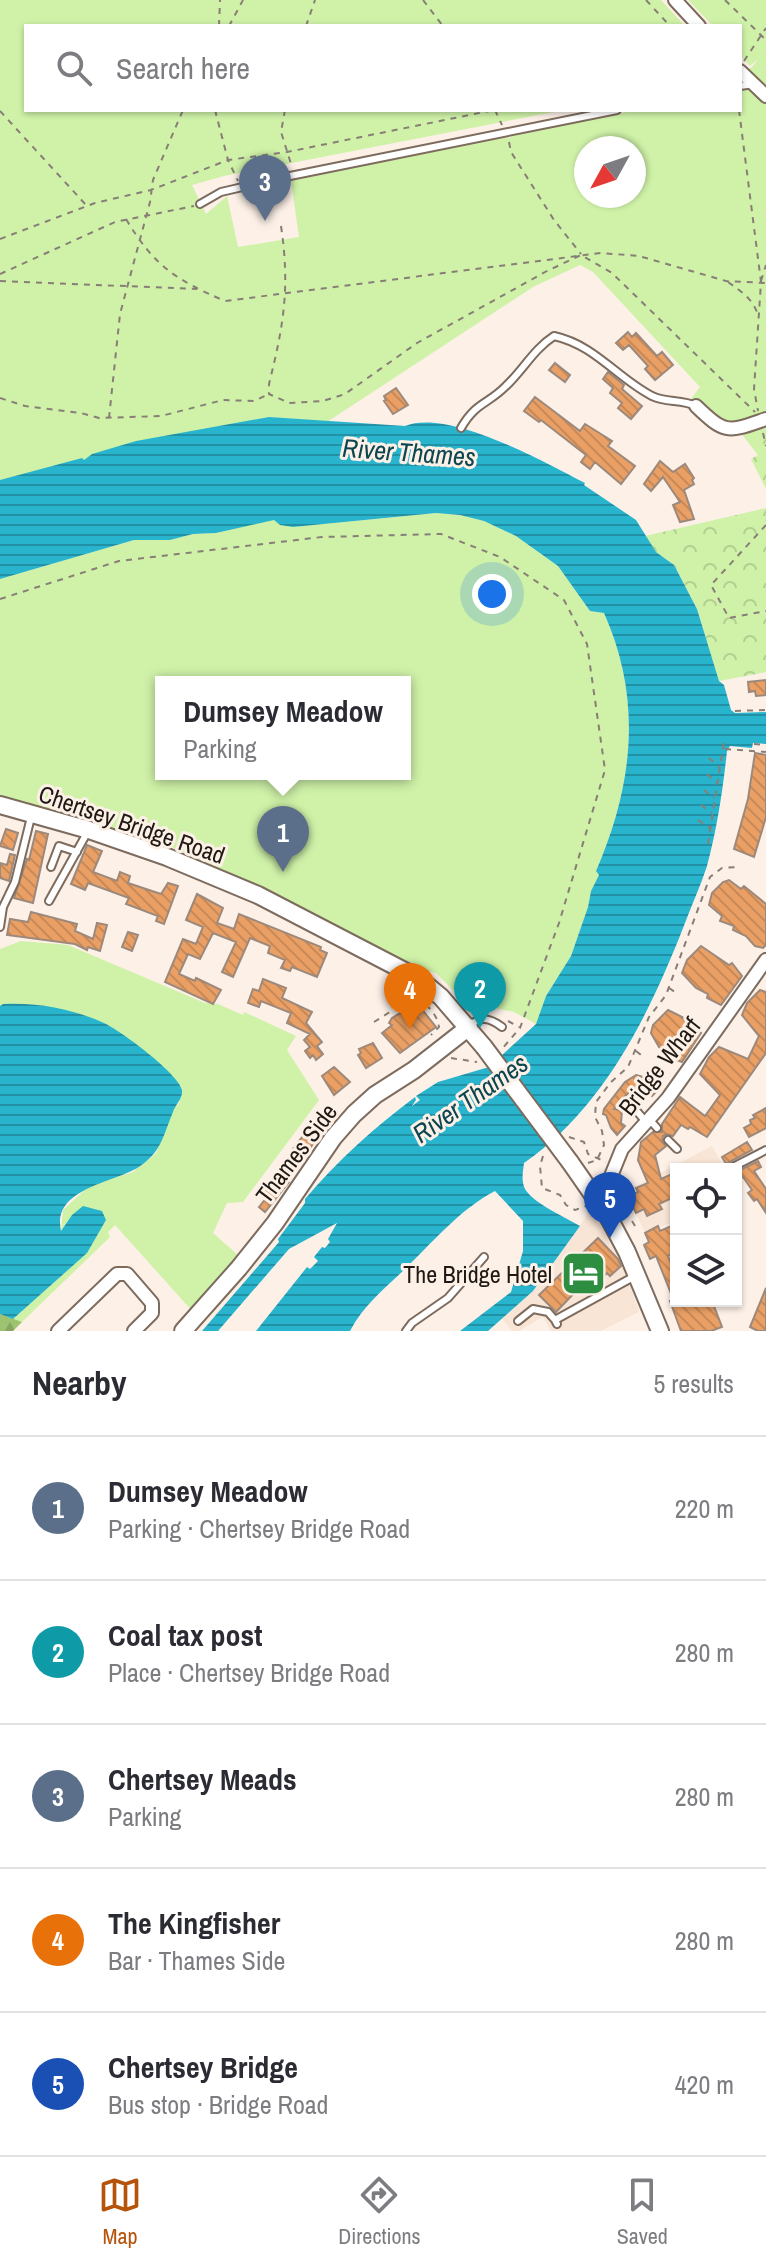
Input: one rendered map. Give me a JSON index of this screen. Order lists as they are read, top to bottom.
{
  "streets": {
    "main road": ["Chertsey Bridge Road", "Thames Side"],
    "street": ["Bridge Wharf"]
  },
  "crossings": [
    ["Chertsey Bridge Road", "Bridge Wharf"],
    ["Chertsey Bridge Road", "Thames Side"]
  ],
  "water": ["River Thames"],
  "places": {
    "hotel": ["The Bridge Hotel"]
  },
  "north": "bottom left",
  "page": {
    "search": "Search here",
    "pins": [
      "3",
      "1",
      "2",
      "4",
      "5"
    ],
    "popup": ["Dumsey Meadow", "Parking"],
    "heading": ["Nearby", "5 results"],
    "list": [
      {
        "mark": "1",
        "name": "Dumsey Meadow",
        "note": "Parking · Chertsey Bridge Road",
        "value": "220 m"
      },
      {
        "mark": "2",
        "name": "Coal tax post",
        "note": "Place · Chertsey Bridge Road",
        "value": "280 m"
      },
      {
        "mark": "3",
        "name": "Chertsey Meads",
        "note": "Parking",
        "value": "280 m"
      },
      {
        "mark": "4",
        "name": "The Kingfisher",
        "note": "Bar · Thames Side",
        "value": "280 m"
      },
      {
        "mark": "5",
        "name": "Chertsey Bridge",
        "note": "Bus stop · Bridge Road",
        "value": "420 m"
      }
    ],
    "nav": ["Map", "Directions", "Saved"]
  }
}
